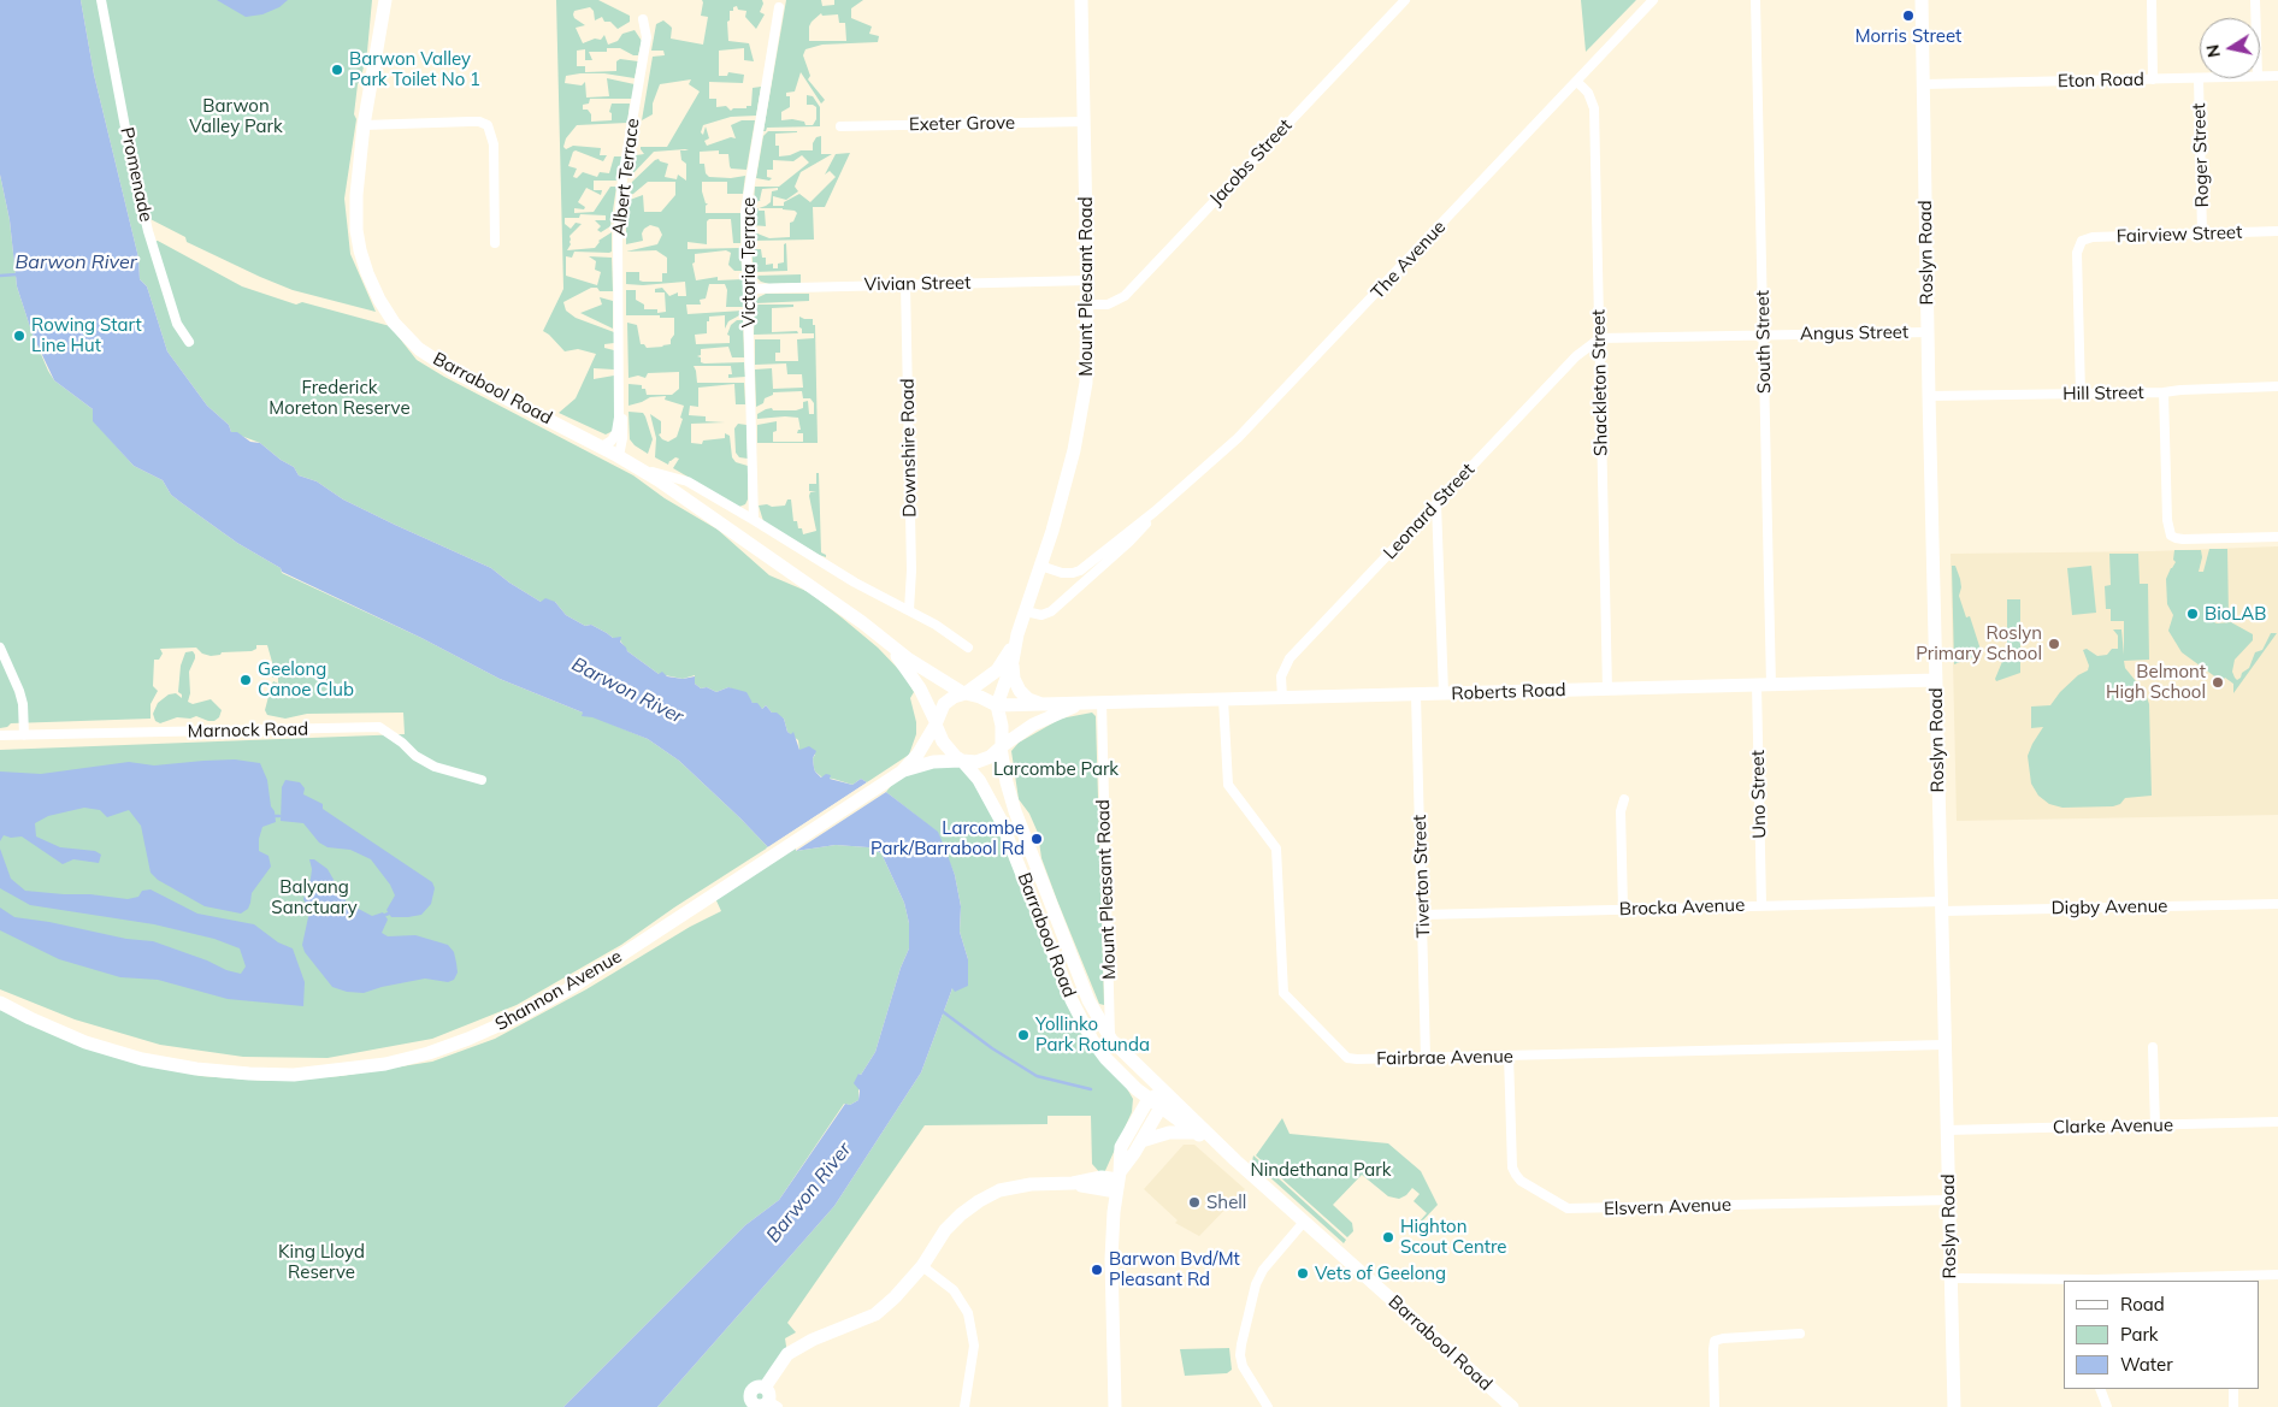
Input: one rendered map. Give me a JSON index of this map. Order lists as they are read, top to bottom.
{
  "streets": {
    "street": [
      "Eton Road",
      "Exeter Grove",
      "Roger Street",
      "Jacobs Street",
      "Promenade",
      "Albert Terrace",
      "Fairview Street",
      "Roslyn Road",
      "The Avenue",
      "Victoria Terrace",
      "Vivian Street",
      "Mount Pleasant Road",
      "Angus Street",
      "South Street",
      "Shackleton Street",
      "Barrabool Road",
      "Hill Street",
      "Downshire Road",
      "Leonard Street",
      "Roberts Road",
      "Marnock Road",
      "Uno Street",
      "Tiverton Street",
      "Brocka Avenue",
      "Digby Avenue",
      "Shannon Avenue",
      "Fairbrae Avenue",
      "Clarke Avenue",
      "Elsvern Avenue"
    ]
  },
  "crossings": [
    ["Eton Road", "Roger Street"],
    ["Eton Road", "Roslyn Road"],
    ["Exeter Grove", "Mount Pleasant Road"],
    ["Roger Street", "Fairview Street"],
    ["Jacobs Street", "Mount Pleasant Road"],
    ["Albert Terrace", "Barrabool Road"],
    ["Fairview Street", "Hill Street"],
    ["Roslyn Road", "Angus Street"],
    ["Roslyn Road", "Hill Street"],
    ["Roslyn Road", "Roberts Road"],
    ["Roslyn Road", "Brocka Avenue"],
    ["Roslyn Road", "Digby Avenue"],
    ["Roslyn Road", "Fairbrae Avenue"],
    ["Roslyn Road", "Clarke Avenue"],
    ["Roslyn Road", "Elsvern Avenue"],
    ["The Avenue", "Mount Pleasant Road"],
    ["The Avenue", "Shackleton Street"],
    ["Victoria Terrace", "Vivian Street"],
    ["Victoria Terrace", "Barrabool Road"],
    ["Vivian Street", "Mount Pleasant Road"],
    ["Vivian Street", "Downshire Road"],
    ["Mount Pleasant Road", "Barrabool Road"],
    ["Mount Pleasant Road", "Roberts Road"],
    ["Mount Pleasant Road", "Shannon Avenue"],
    ["Angus Street", "South Street"],
    ["Angus Street", "Shackleton Street"],
    ["Angus Street", "Leonard Street"],
    ["South Street", "Roberts Road"],
    ["South Street", "Uno Street"],
    ["Shackleton Street", "Leonard Street"],
    ["Shackleton Street", "Roberts Road"],
    ["Barrabool Road", "Downshire Road"],
    ["Barrabool Road", "Roberts Road"],
    ["Barrabool Road", "Shannon Avenue"],
    ["Leonard Street", "Roberts Road"],
    ["Roberts Road", "Uno Street"],
    ["Roberts Road", "Tiverton Street"],
    ["Roberts Road", "Shannon Avenue"],
    ["Roberts Road", "Fairbrae Avenue"],
    ["Uno Street", "Brocka Avenue"],
    ["Tiverton Street", "Brocka Avenue"],
    ["Tiverton Street", "Fairbrae Avenue"],
    ["Brocka Avenue", "Digby Avenue"],
    ["Fairbrae Avenue", "Elsvern Avenue"]
  ],
  "water": ["Barwon River"],
  "parks": [
    "Barwon Valley Park",
    "Frederick Moreton Reserve",
    "Larcombe Park",
    "Balyang Sanctuary",
    "Nindethana Park",
    "King Lloyd Reserve"
  ],
  "places": [
    "Morris Street",
    "Barwon Valley Park Toilet No 1",
    "Rowing Start Line Hut",
    "BioLAB",
    "Roslyn Primary School",
    "Geelong Canoe Club",
    "Belmont High School",
    "Larcombe Park/Barrabool Rd",
    "Yollinko Park Rotunda",
    "Shell",
    "Highton Scout Centre",
    "Barwon Bvd/Mt Pleasant Rd",
    "Vets of Geelong"
  ],
  "legend": ["Road", "Park", "Water"],
  "north": "left"
}
